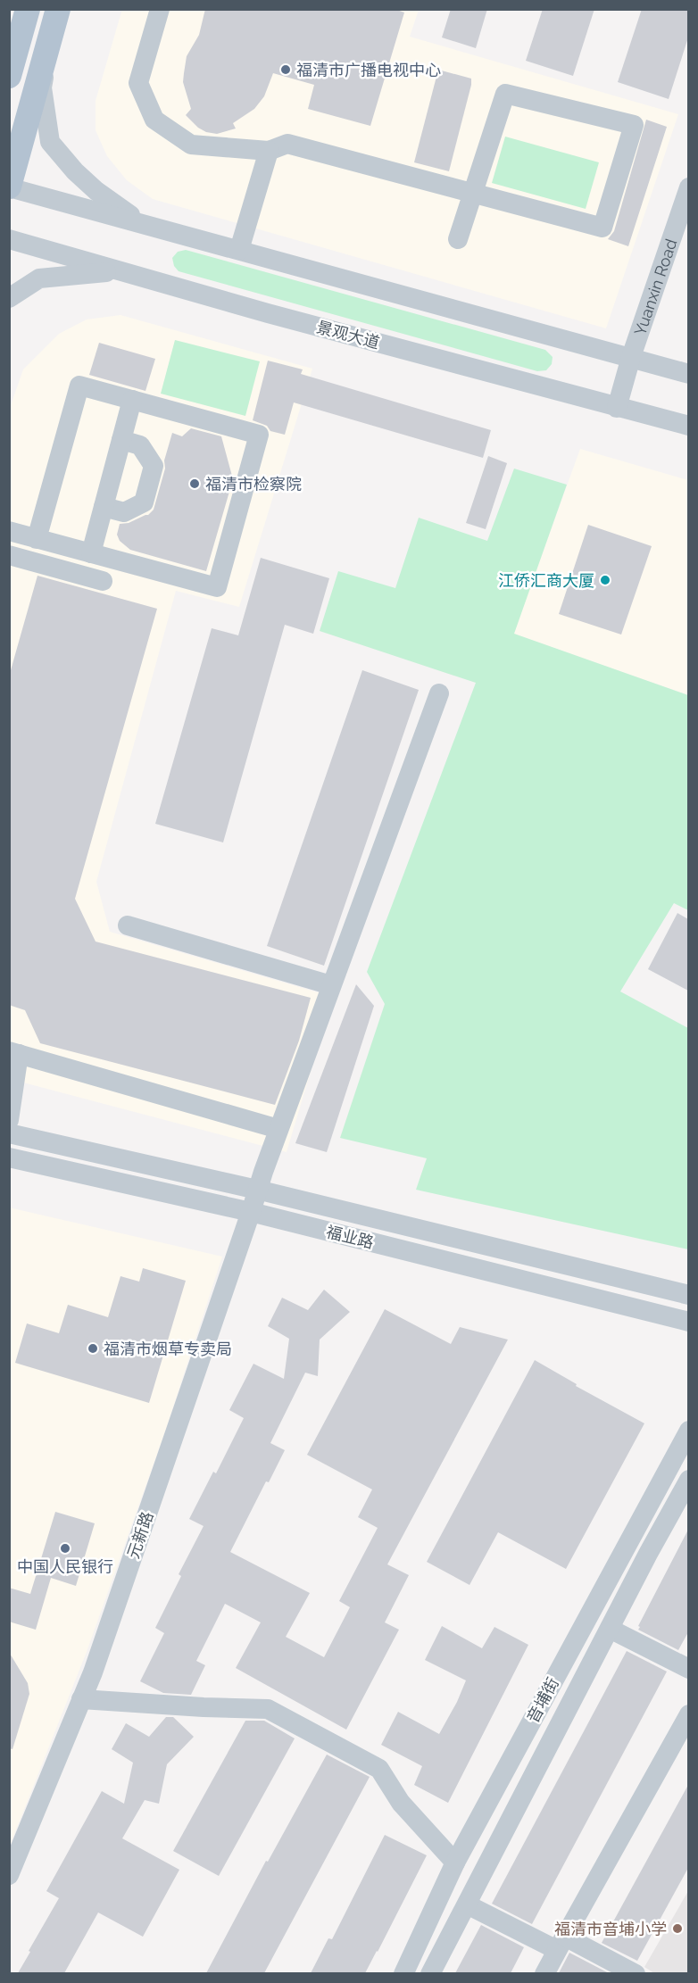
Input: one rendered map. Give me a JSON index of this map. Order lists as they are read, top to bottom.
{
  "streets": {
    "street": [
      "Yuanxin Road",
      "景观大道",
      "福业路",
      "元新路",
      "音埔街"
    ]
  },
  "crossings": [
    ["Yuanxin Road", "景观大道"],
    ["福业路", "元新路"]
  ],
  "places": [
    "福清市广播电视中心",
    "福清市检察院",
    "江侨汇商大厦",
    "福清市烟草专卖局",
    "中国人民银行",
    "福清市音埔小学"
  ]
}
